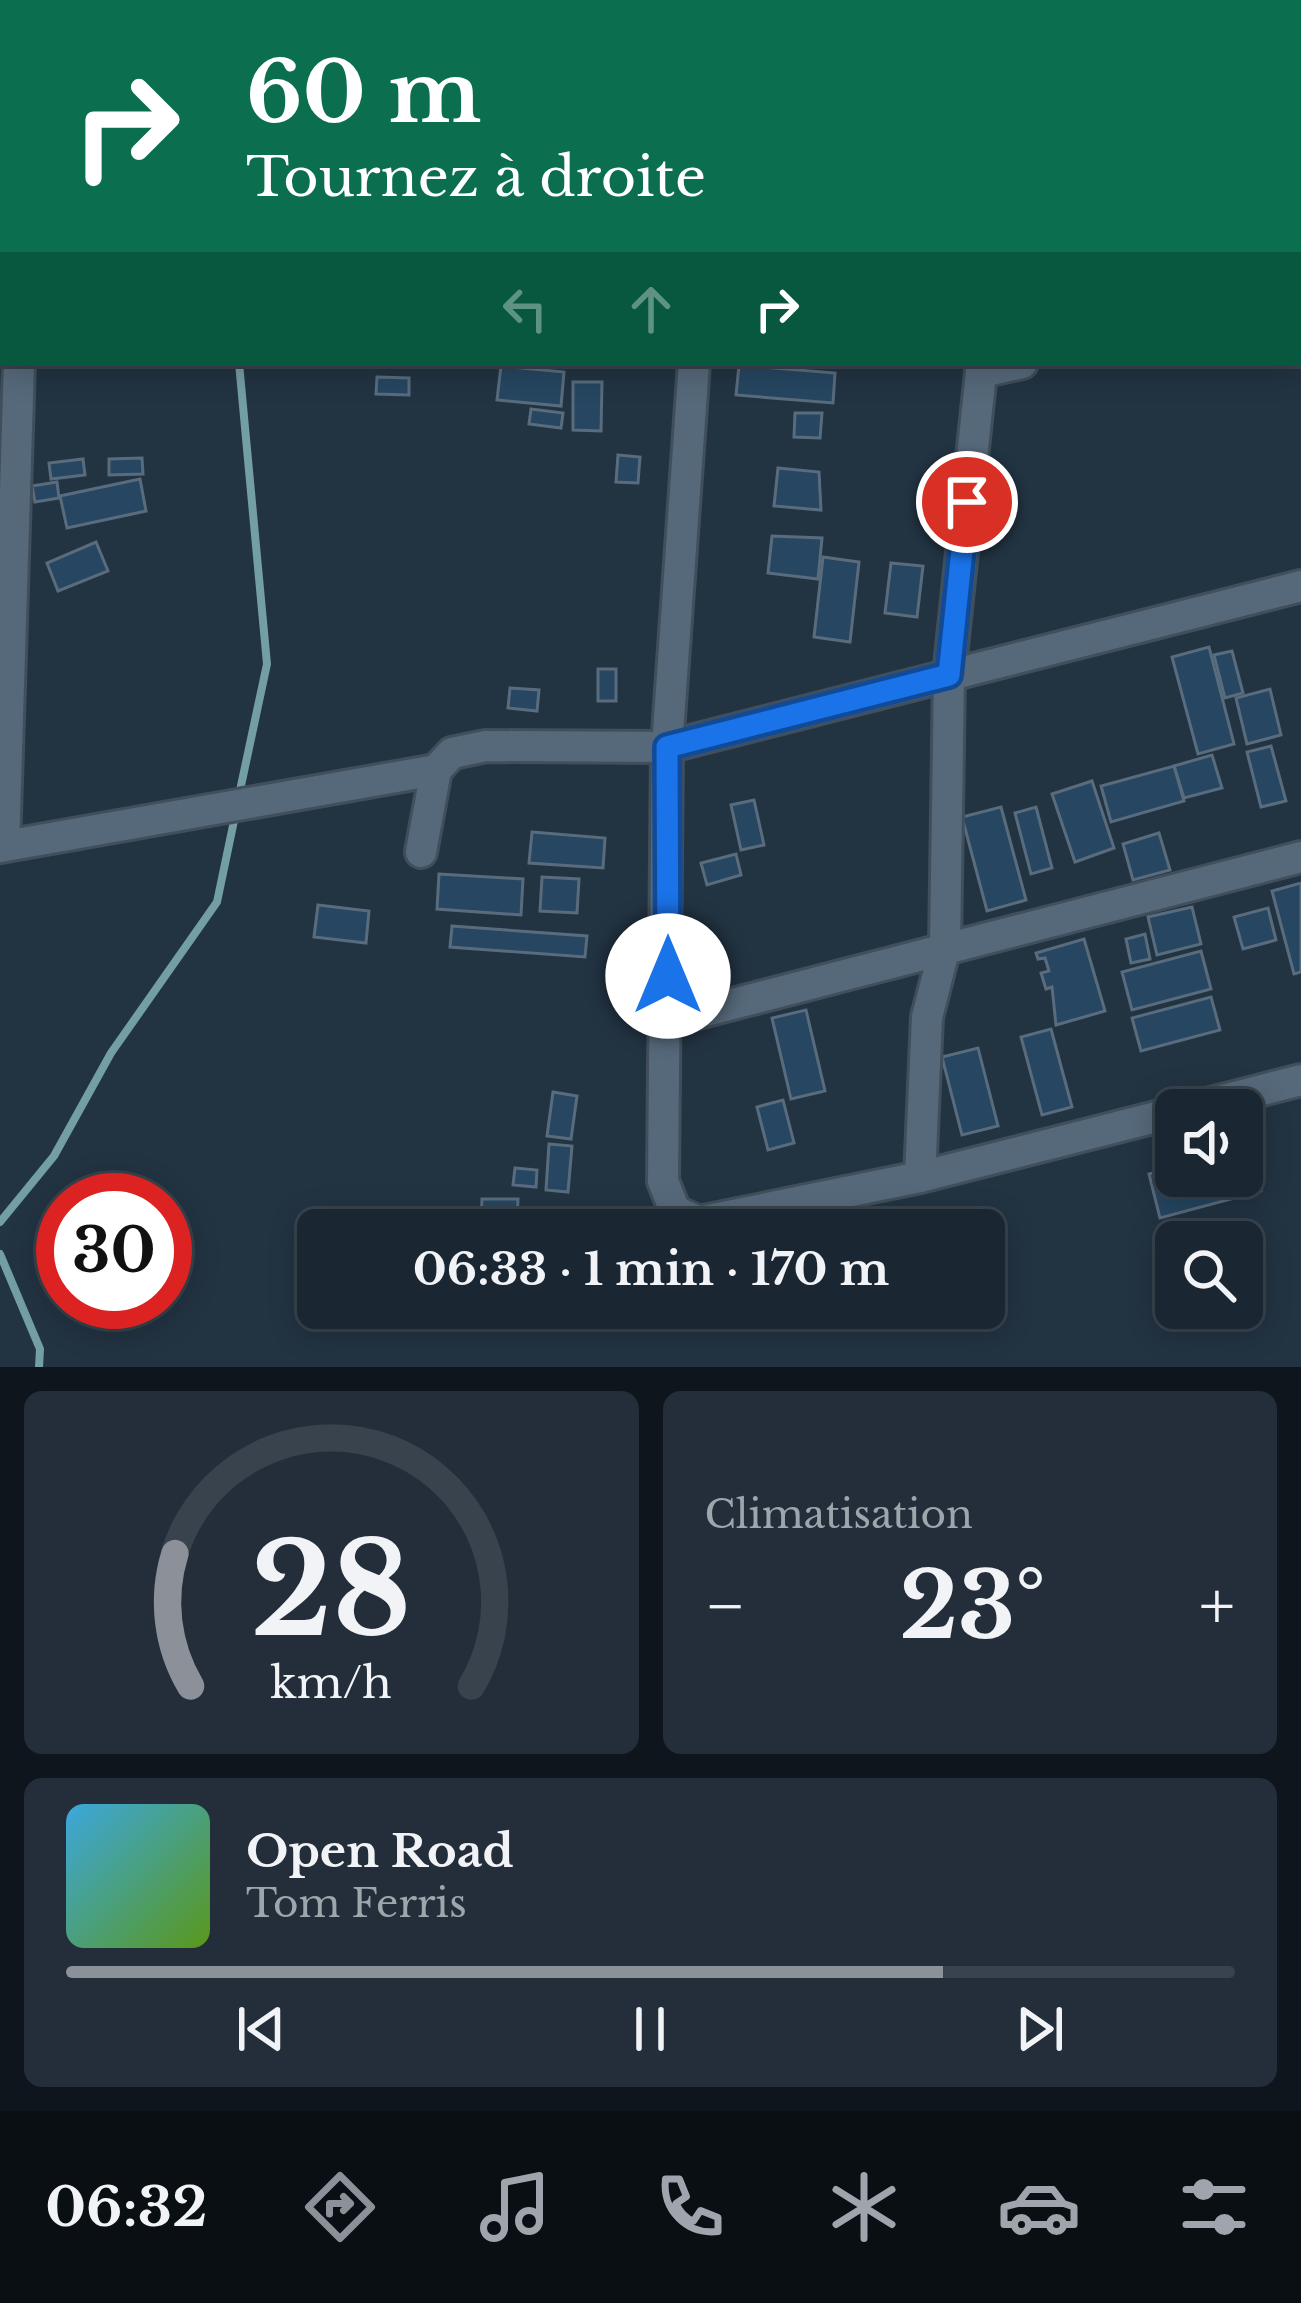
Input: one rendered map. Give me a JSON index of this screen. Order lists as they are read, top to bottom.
{
  "page": {
    "turn": ["60 m", "Tournez à droite"],
    "limit": "30",
    "trip": "06:33 · 1 min · 170 m",
    "tile": "Climatisation",
    "heat": ["−", "23°", "+"],
    "song": ["Open Road", "Tom Ferris"],
    "tabs": "06:32",
    "gauge": ["28", "km/h"]
  }
}
